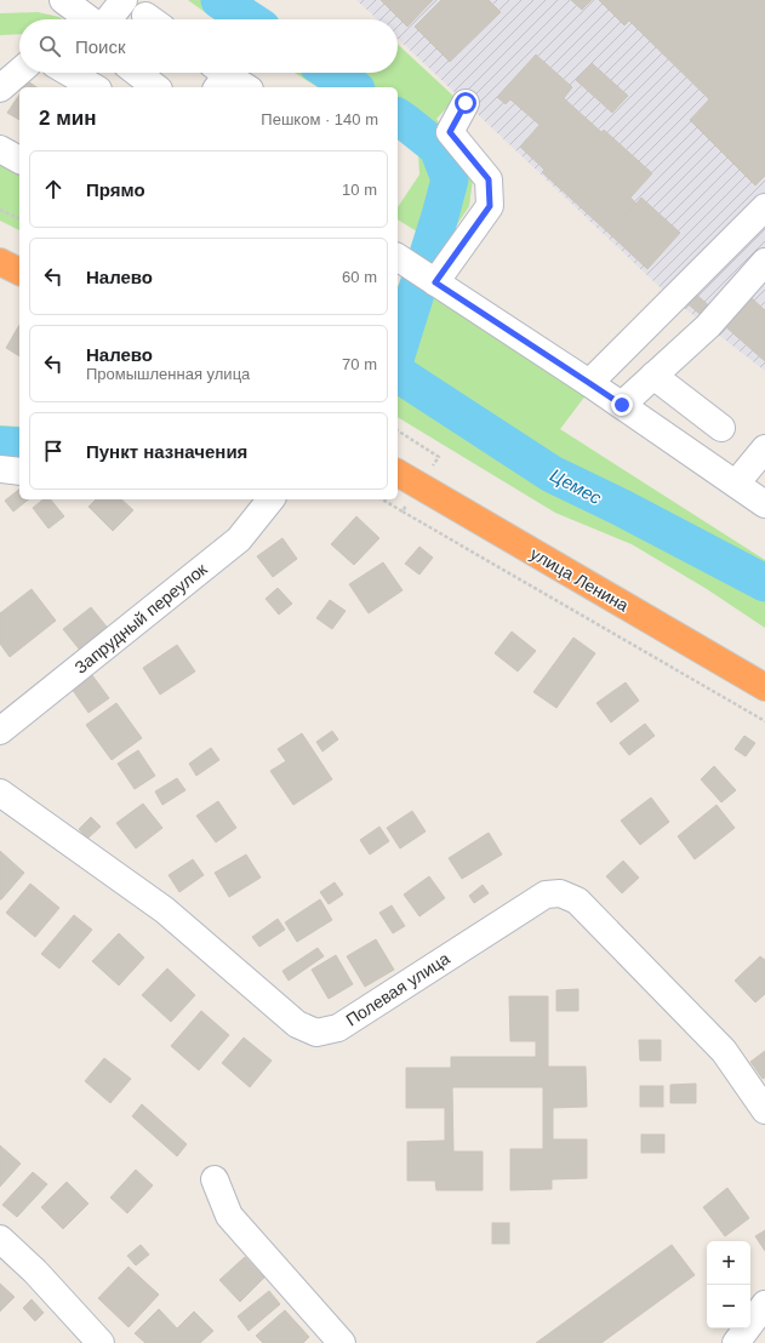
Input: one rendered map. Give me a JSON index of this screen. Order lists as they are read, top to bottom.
{
  "streets": {
    "highway": ["улица Ленина"],
    "street": ["Запрудный переулок", "Полевая улица"]
  },
  "water": ["Цемес"],
  "page": {
    "search": "Поиск",
    "heading": ["2 мин", "Пешком · 140 m"],
    "list": [
      ["Прямо", "10 m"],
      ["Налево", "60 m"],
      ["Налево", "Промышленная улица", "70 m"],
      "Пункт назначения"
    ],
    "map_buttons": ["+", "−"]
  }
}
